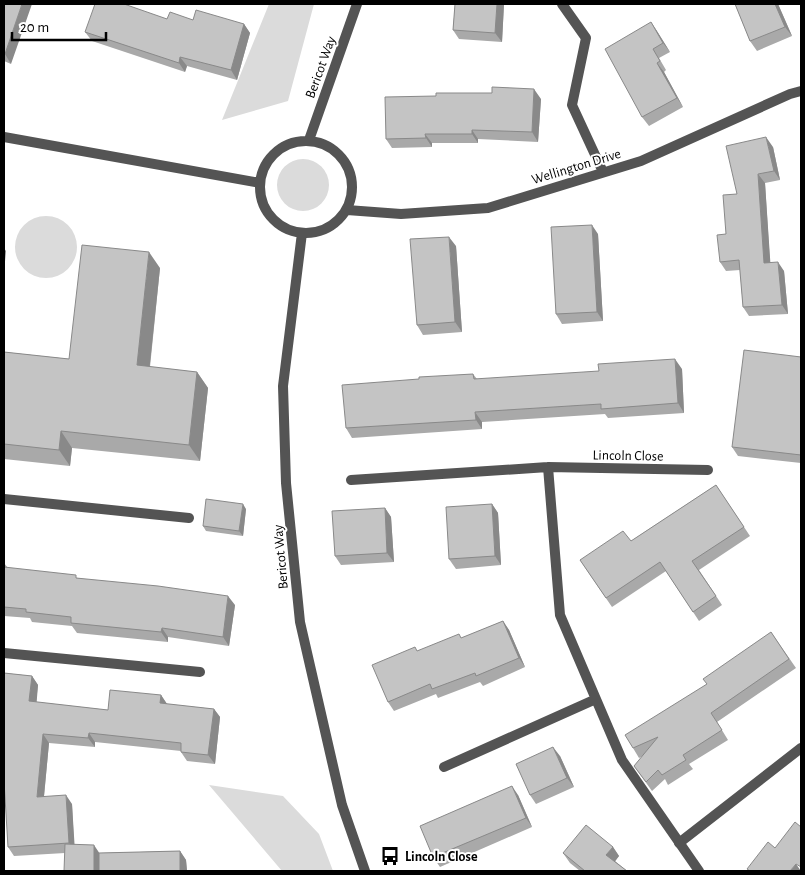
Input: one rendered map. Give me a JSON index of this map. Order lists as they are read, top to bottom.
{
  "streets": {
    "street": ["Bericot Way", "Wellington Drive", "Lincoln Close"]
  },
  "crossings": [
    ["Bericot Way", "Wellington Drive"]
  ],
  "places": {
    "bus stop": ["Lincoln Close"]
  },
  "scale_bar": "20 m"
}
